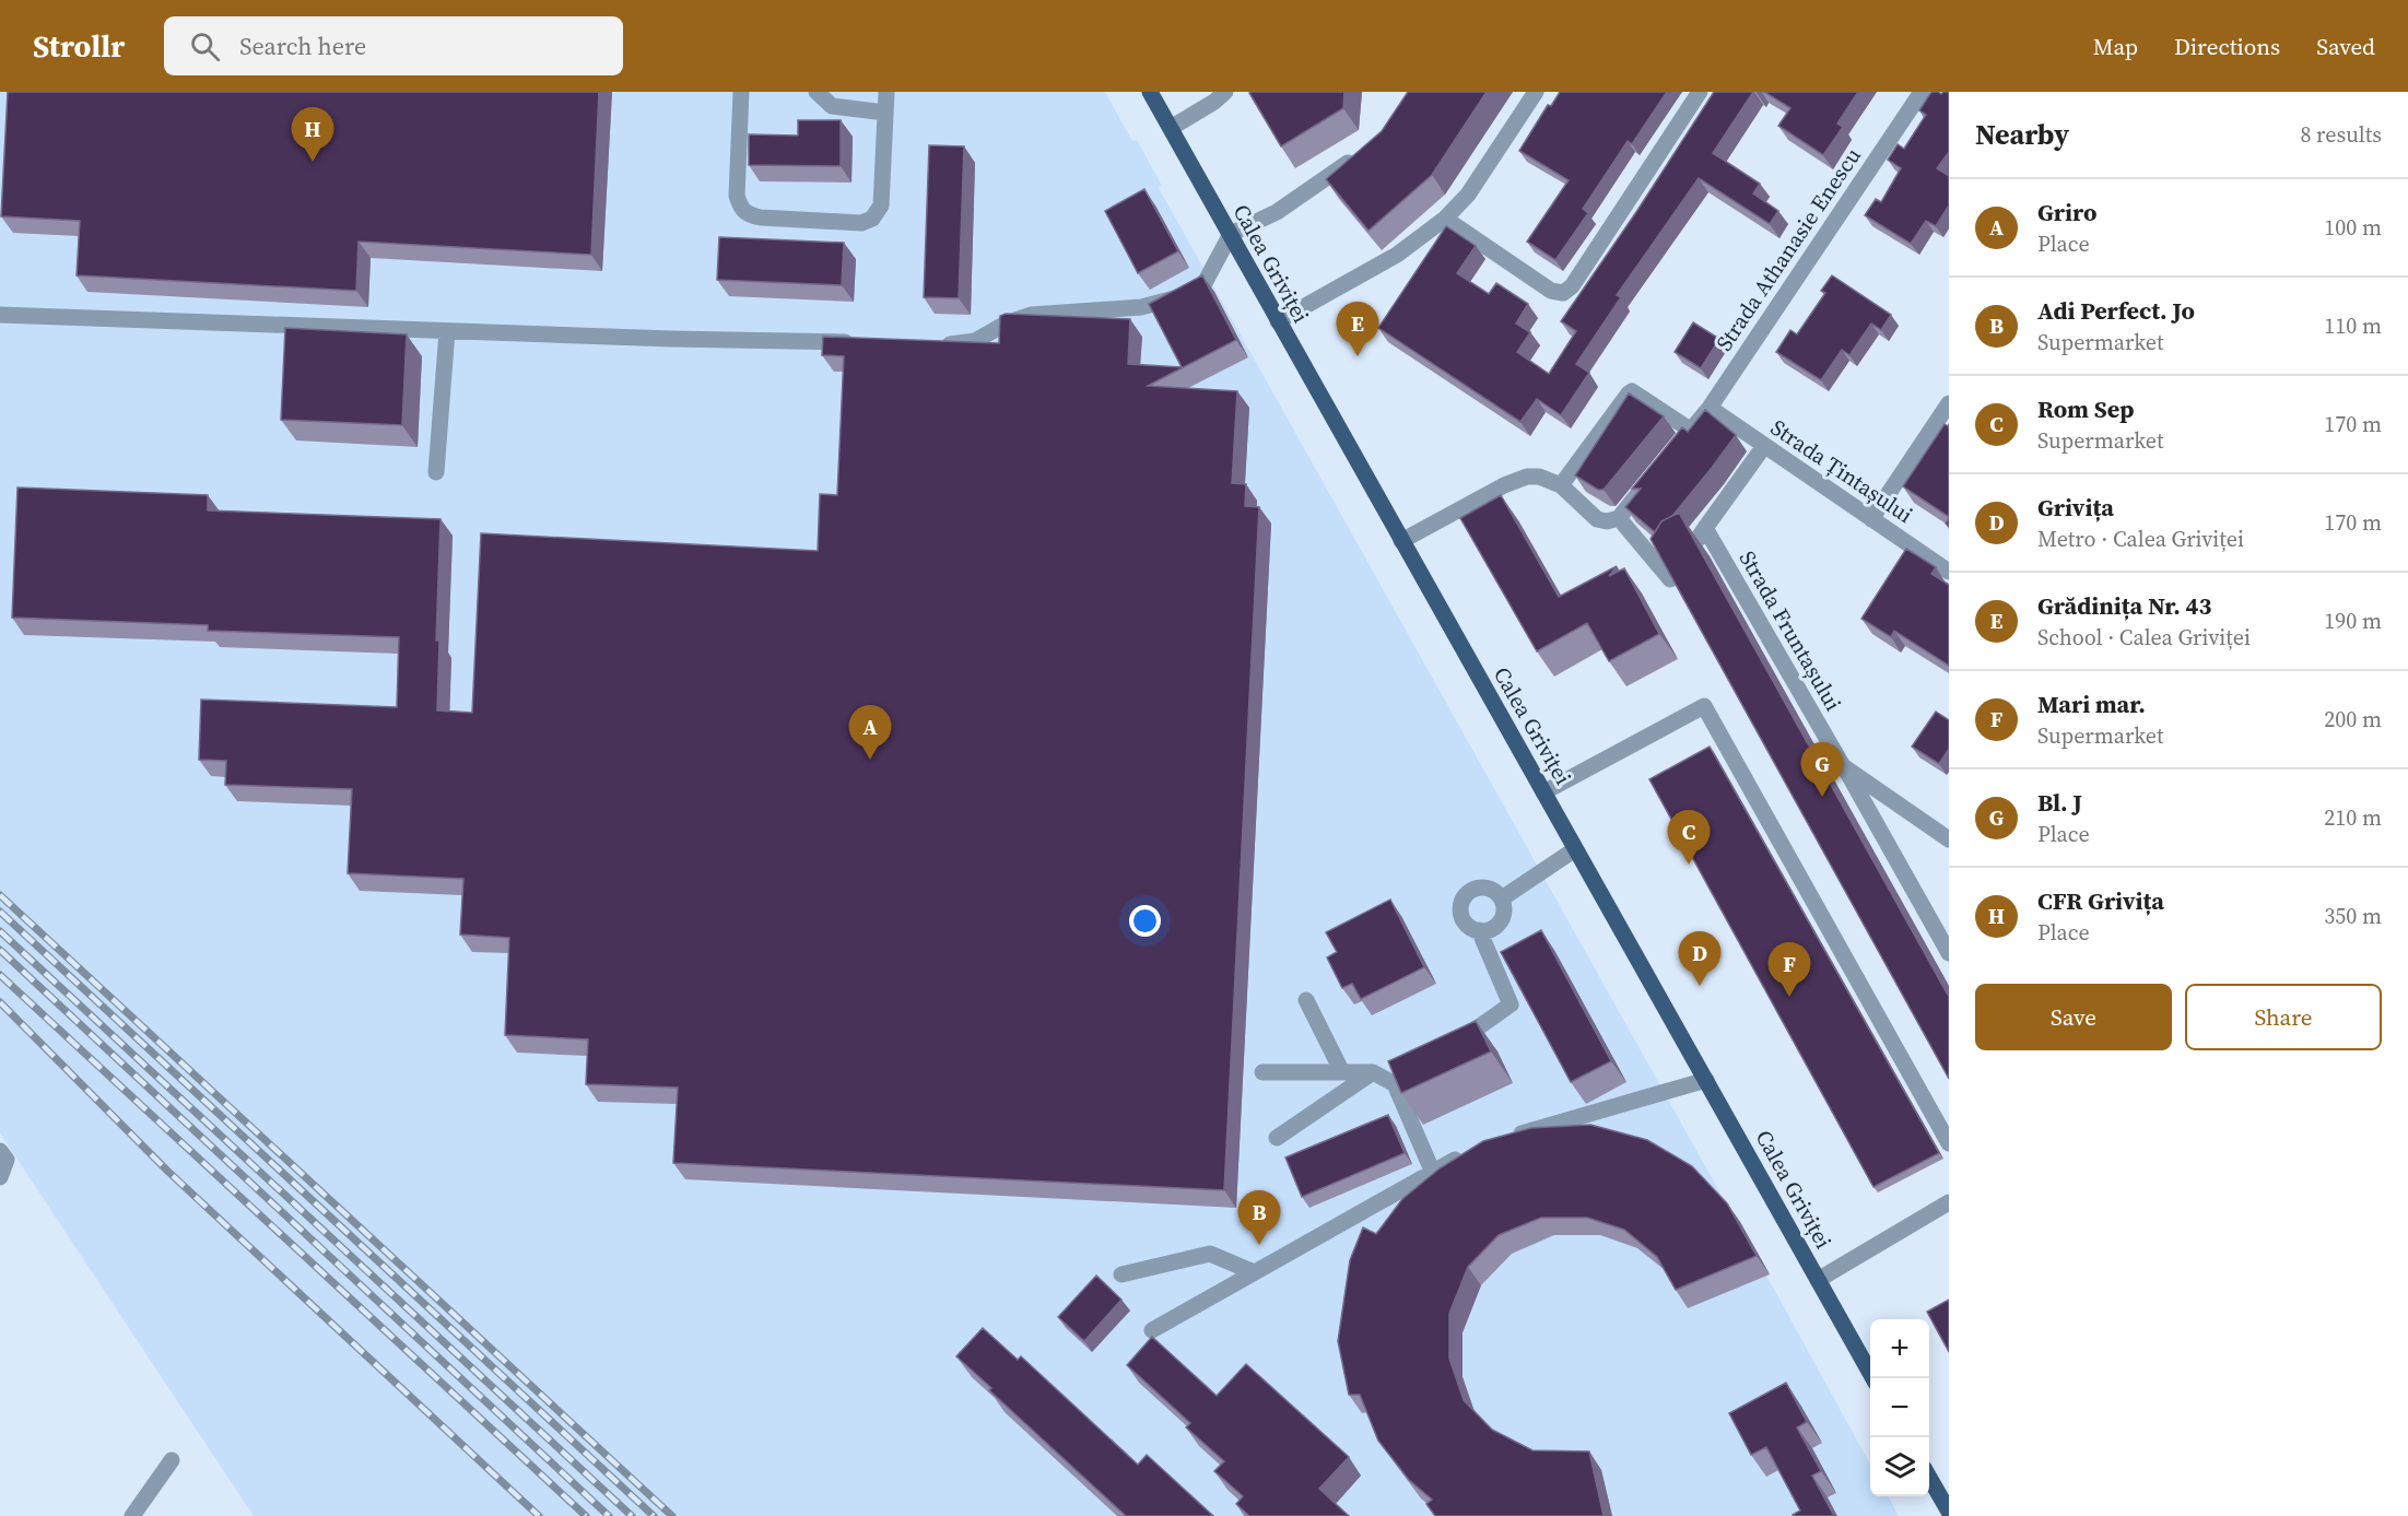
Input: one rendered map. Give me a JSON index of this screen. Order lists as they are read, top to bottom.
{
  "streets": {
    "main road": ["Calea Griviței"],
    "street": ["Strada Athanasie Enescu", "Strada Țintașului", "Strada Fruntașului"]
  },
  "crossings": [
    ["Strada Athanasie Enescu", "Strada Țintașului"]
  ],
  "page": {
    "header": "Strollr",
    "search": "Search here",
    "nav": ["Map", "Directions", "Saved"],
    "heading": ["Nearby", "8 results"],
    "pins": [
      "H",
      "E",
      "A",
      "G",
      "C",
      "D",
      "F",
      "B"
    ],
    "list": [
      {
        "mark": "A",
        "name": "Griro",
        "note": "Place",
        "value": "100 m"
      },
      {
        "mark": "B",
        "name": "Adi Perfect. Jo",
        "note": "Supermarket",
        "value": "110 m"
      },
      {
        "mark": "C",
        "name": "Rom Sep",
        "note": "Supermarket",
        "value": "170 m"
      },
      {
        "mark": "D",
        "name": "Grivița",
        "note": "Metro · Calea Griviței",
        "value": "170 m"
      },
      {
        "mark": "E",
        "name": "Grădinița Nr. 43",
        "note": "School · Calea Griviței",
        "value": "190 m"
      },
      {
        "mark": "F",
        "name": "Mari mar.",
        "note": "Supermarket",
        "value": "200 m"
      },
      {
        "mark": "G",
        "name": "Bl. J",
        "note": "Place",
        "value": "210 m"
      },
      {
        "mark": "H",
        "name": "CFR Grivița",
        "note": "Place",
        "value": "350 m"
      }
    ],
    "buttons": ["Save", "Share"],
    "map_buttons": ["+", "−"]
  }
}
